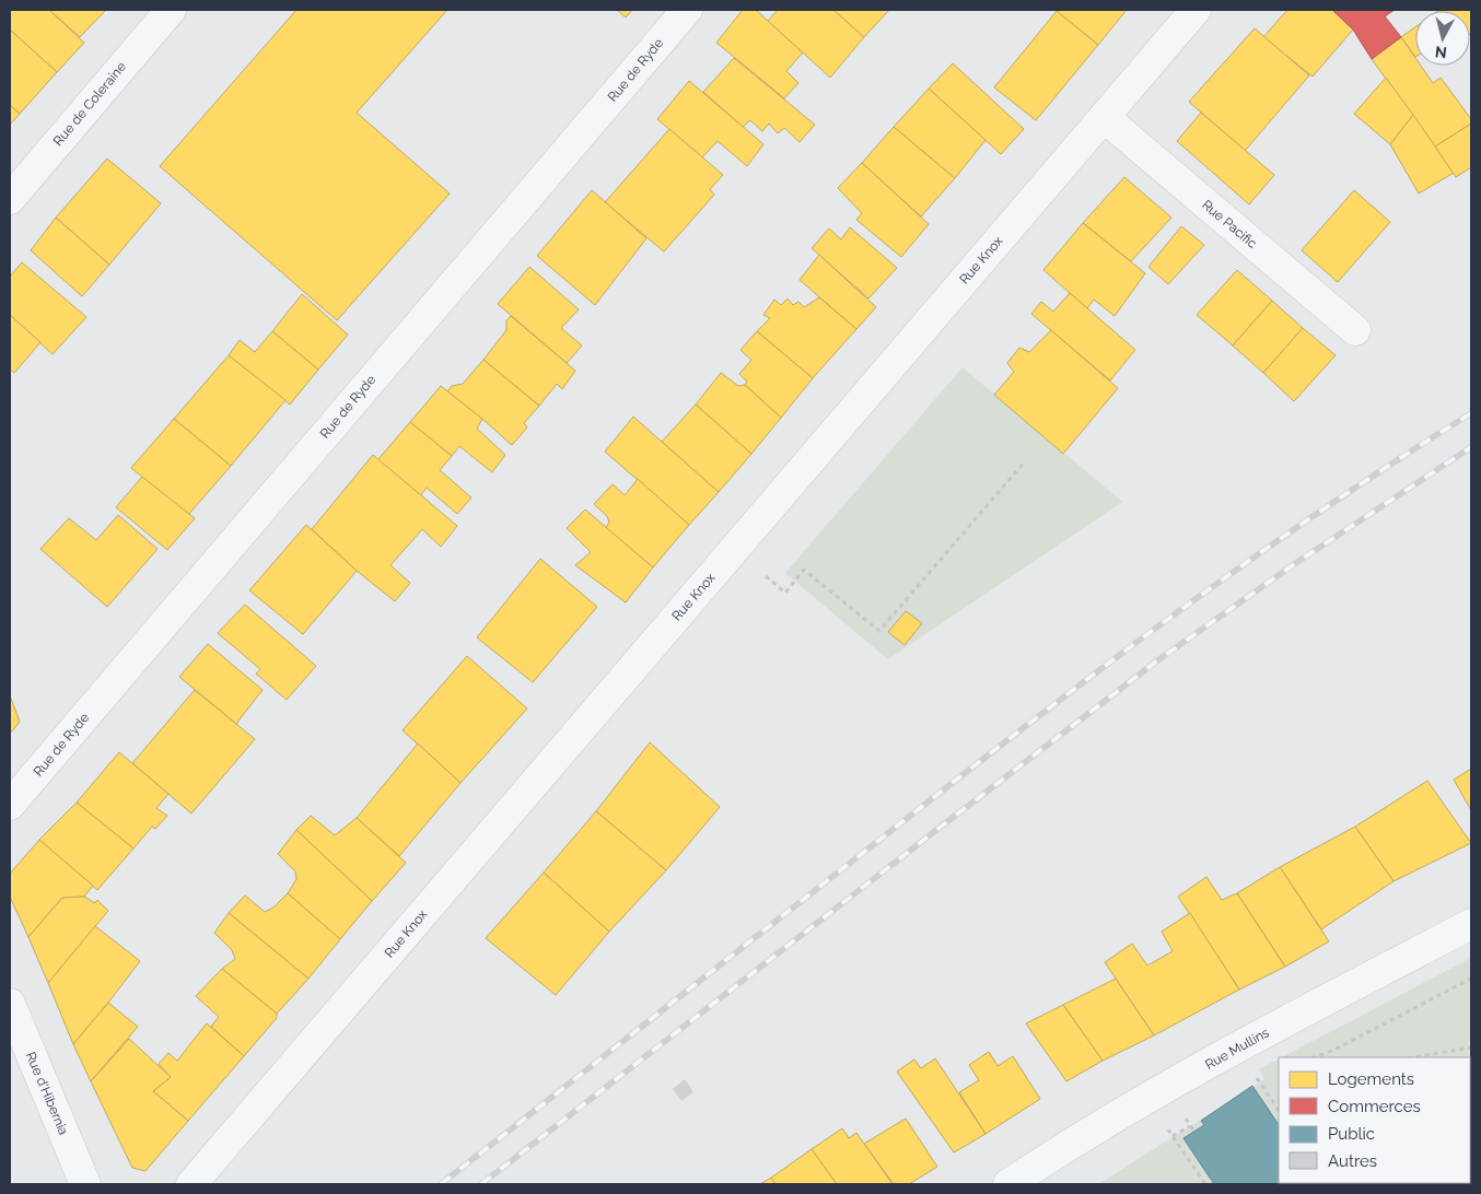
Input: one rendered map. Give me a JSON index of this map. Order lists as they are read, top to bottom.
{
  "streets": {
    "street": [
      "Rue de Ryde",
      "Rue de Coleraine",
      "Rue Pacific",
      "Rue Knox",
      "Rue Mullins",
      "Rue d'Hibernia"
    ]
  },
  "crossings": [
    ["Rue Pacific", "Rue Knox"]
  ],
  "legend": [
    "Logements",
    "Commerces",
    "Public",
    "Autres"
  ],
  "north": "bottom"
}
